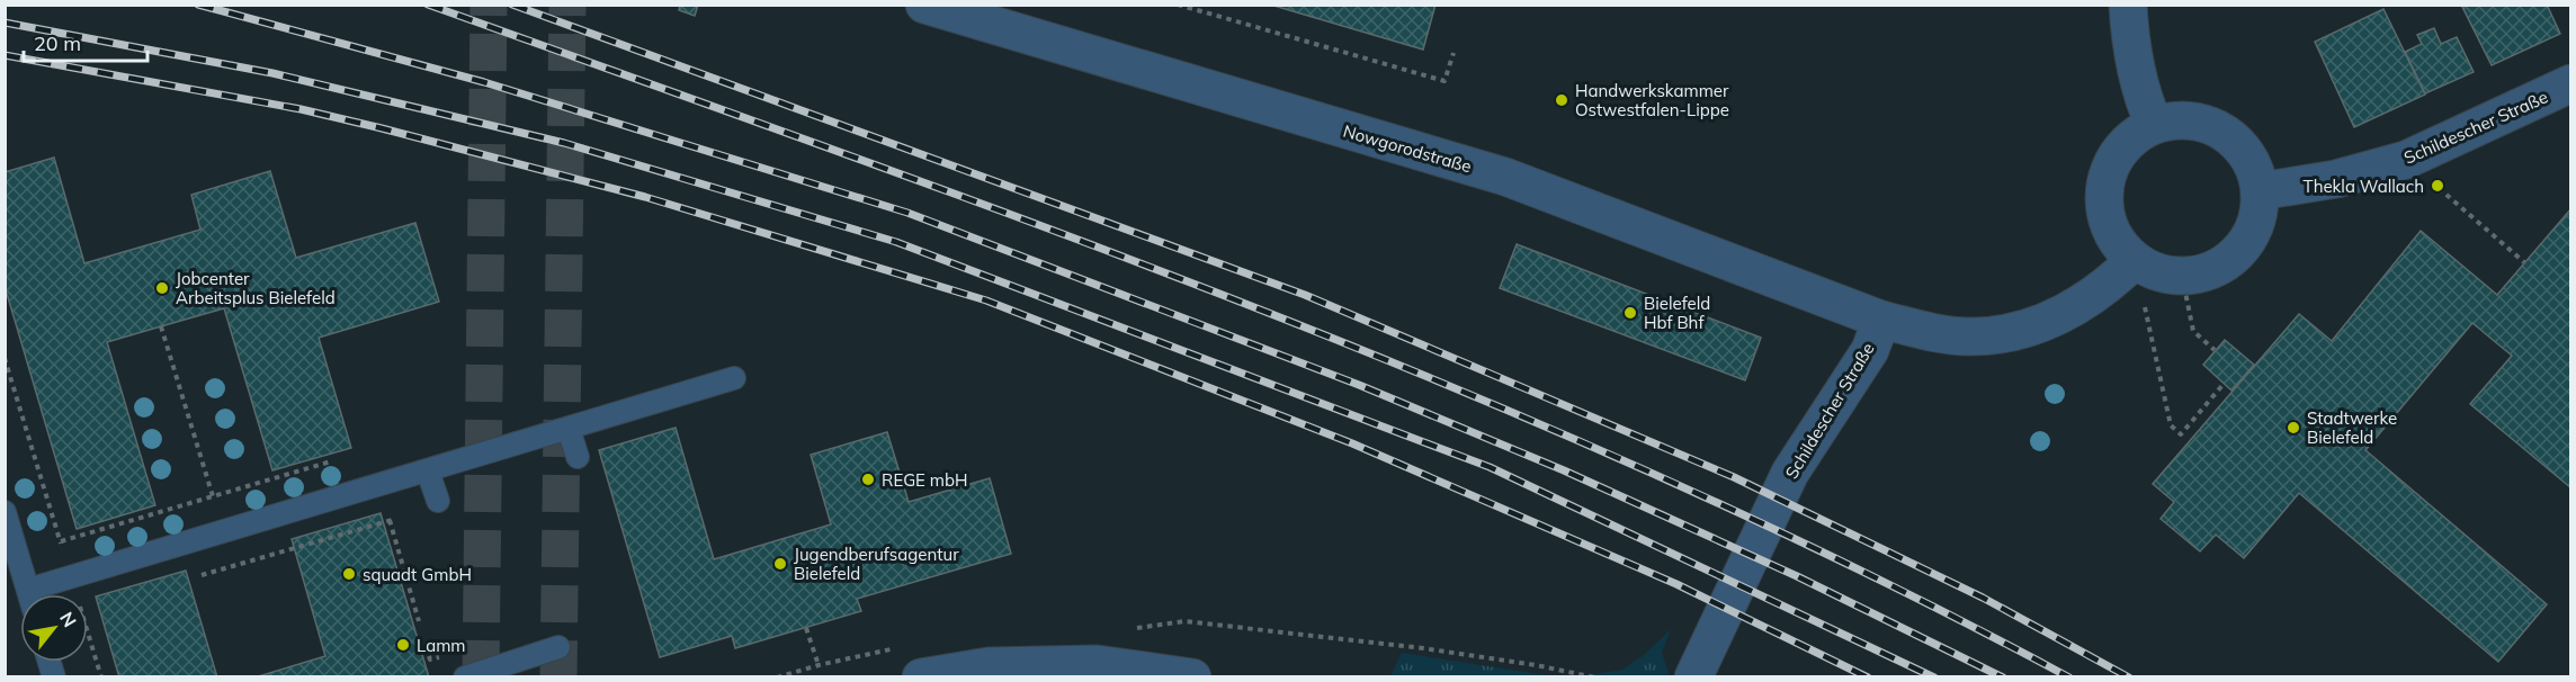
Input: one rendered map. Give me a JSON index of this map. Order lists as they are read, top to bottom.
{
  "streets": {
    "street": ["Schildescher Straße", "Nowgorodstraße"]
  },
  "crossings": [
    ["Schildescher Straße", "Nowgorodstraße"]
  ],
  "places": [
    "Handwerkskammer Ostwestfalen-Lippe",
    "Thekla Wallach",
    "Jobcenter Arbeitsplus Bielefeld",
    "Bielefeld Hbf Bhf",
    "Stadtwerke Bielefeld",
    "REGE mbH",
    "Jugendberufsagentur Bielefeld",
    "squadt GmbH",
    "Lamm"
  ],
  "scale_bar": "20 m",
  "north": "top right"
}
